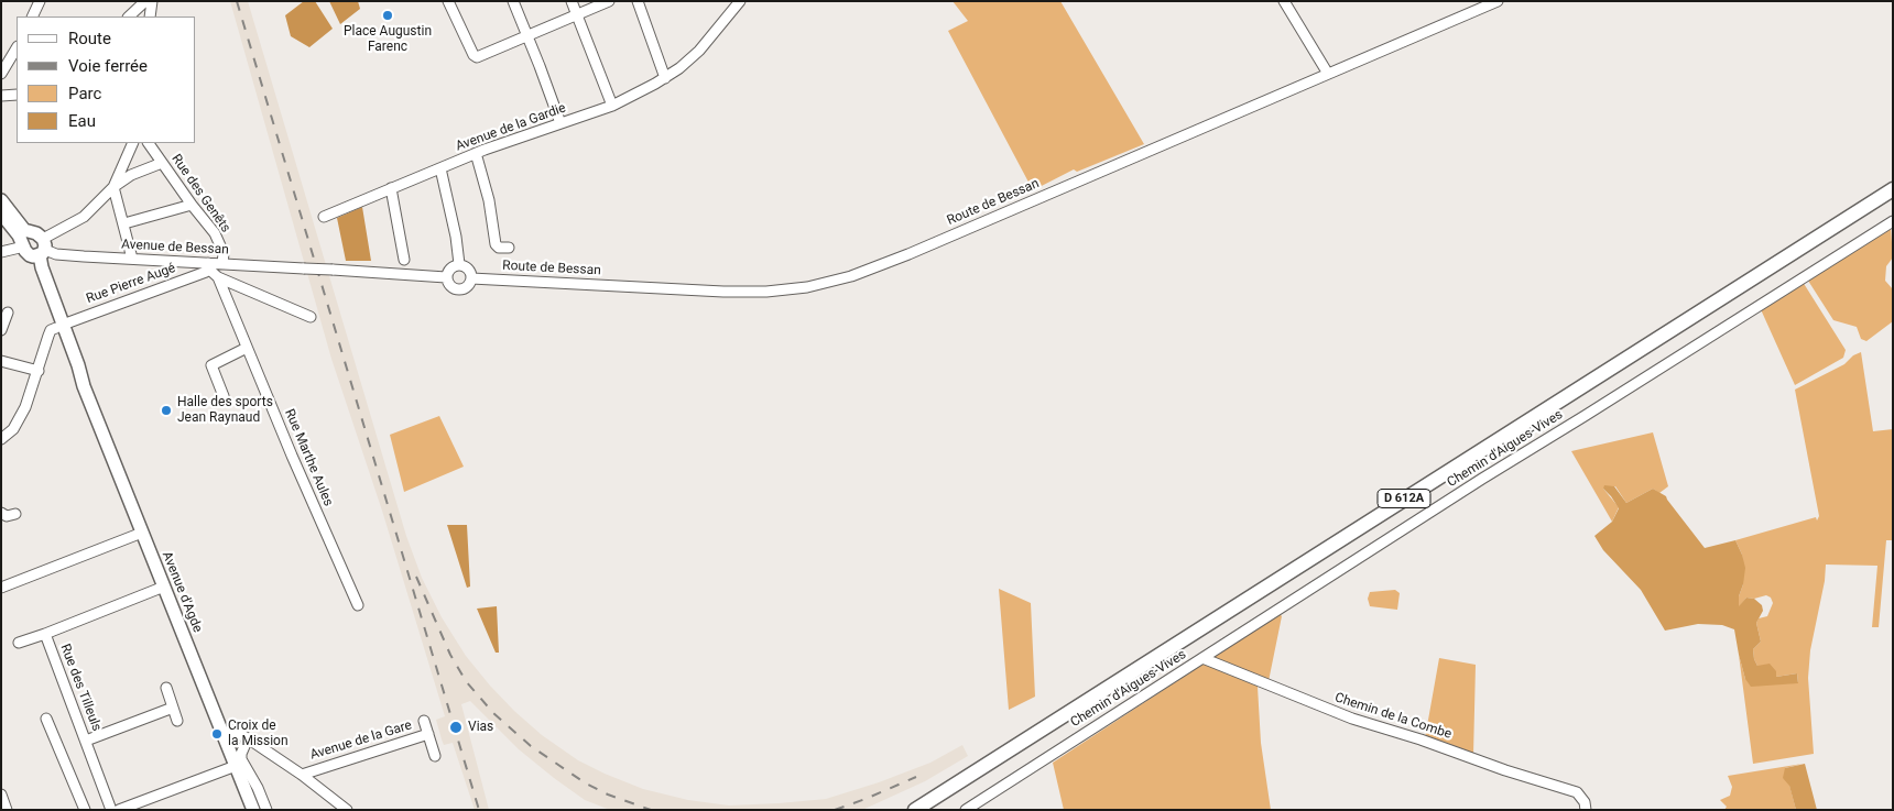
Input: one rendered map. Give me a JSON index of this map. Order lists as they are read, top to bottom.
{
  "streets": {
    "highway": ["D 612A"],
    "main road": ["Avenue d'Agde"],
    "street": [
      "Avenue de la Gardie",
      "Rue des Genêts",
      "Route de Bessan",
      "Avenue de Bessan",
      "Rue Pierre Augé",
      "Chemin d'Aigues-Vives",
      "Rue Marthe Aules",
      "Rue des Tilleuls",
      "Chemin de la Combe",
      "Avenue de la Gare"
    ]
  },
  "crossings": [
    ["Rue des Genêts", "Avenue de Bessan"],
    ["Route de Bessan", "Avenue de Bessan"],
    ["Avenue de Bessan", "Rue Pierre Augé"],
    ["Avenue de Bessan", "Rue Marthe Aules"],
    ["Avenue de Bessan", "Avenue d'Agde"],
    ["Rue Pierre Augé", "Rue Marthe Aules"],
    ["Rue Pierre Augé", "Avenue d'Agde"],
    ["Chemin d'Aigues-Vives", "Chemin de la Combe"],
    ["Avenue d'Agde", "Rue des Tilleuls"]
  ],
  "places": [
    "Place Augustin Farenc",
    "Halle des sports Jean Raynaud",
    "Vias",
    "Croix de la Mission"
  ],
  "legend": [
    "Route",
    "Voie ferrée",
    "Parc",
    "Eau"
  ]
}
